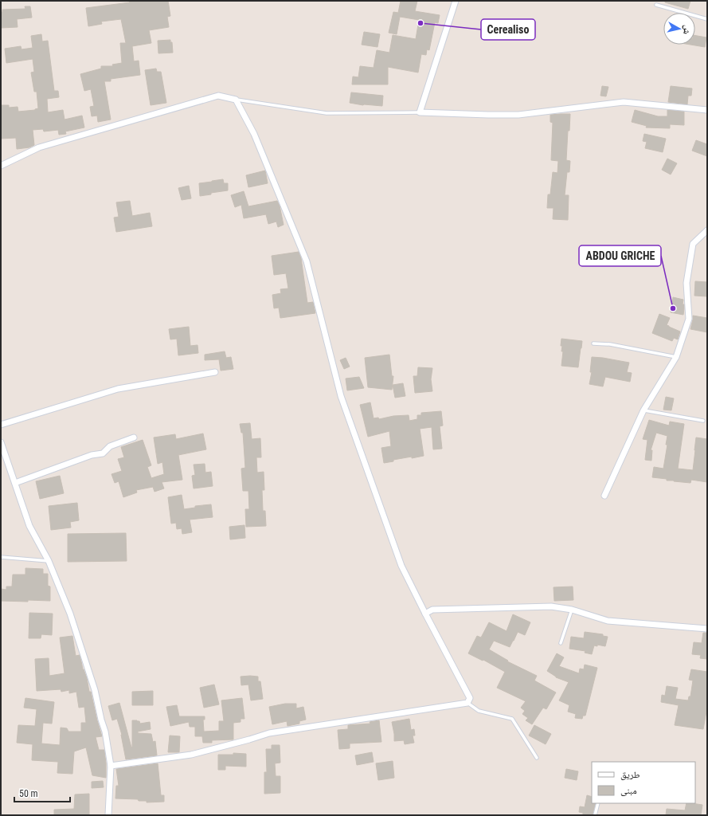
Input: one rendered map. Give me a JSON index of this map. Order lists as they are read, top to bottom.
{
  "places": ["Cerealiso", "ABDOU GRICHE"],
  "legend": ["طريق", "مبنى"],
  "scale_bar": "50 m",
  "north": "right"
}
